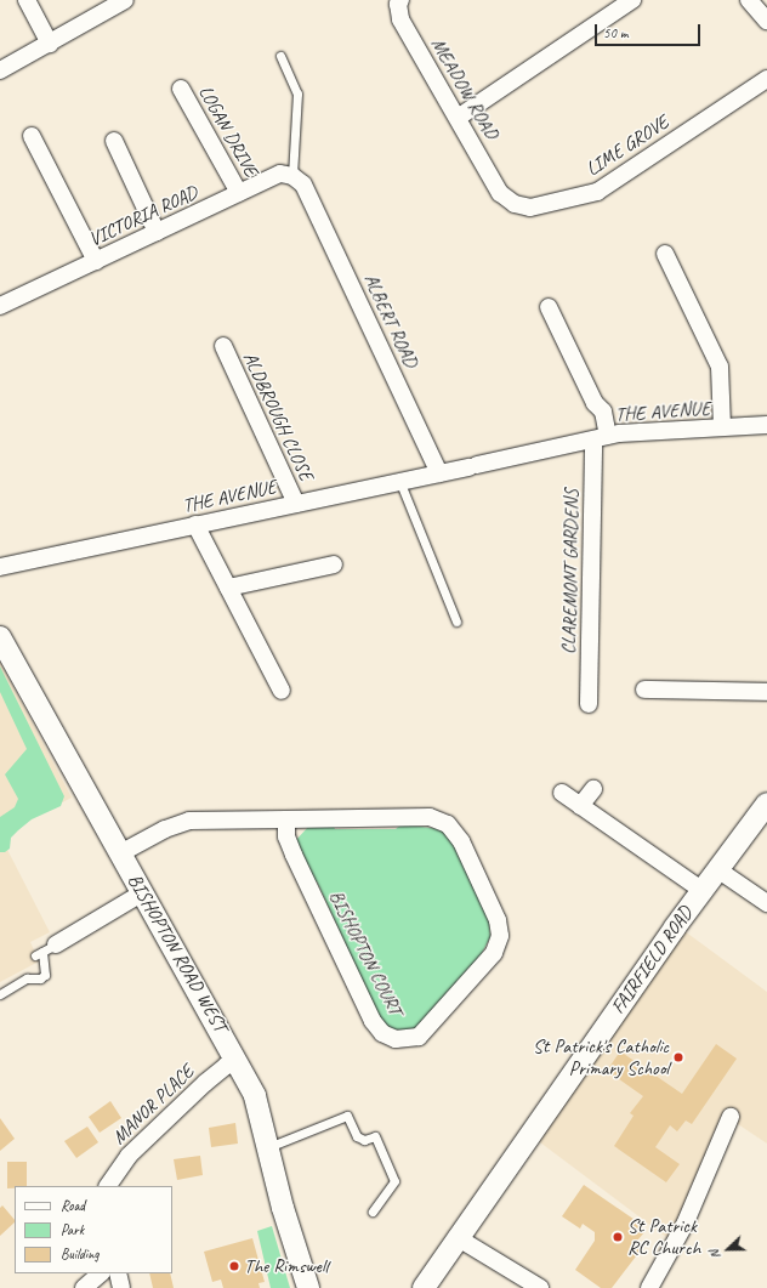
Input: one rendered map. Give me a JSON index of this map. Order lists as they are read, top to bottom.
{
  "streets": {
    "street": [
      "MEADOW ROAD",
      "LOGAN DRIVE",
      "LIME GROVE",
      "VICTORIA ROAD",
      "ALBERT ROAD",
      "THE AVENUE",
      "ALDBROUGH CLOSE",
      "CLAREMONT GARDENS",
      "BISHOPTON ROAD WEST",
      "BISHOPTON COURT",
      "FAIRFIELD ROAD",
      "MANOR PLACE"
    ]
  },
  "crossings": [
    ["MEADOW ROAD", "LIME GROVE"],
    ["LOGAN DRIVE", "VICTORIA ROAD"],
    ["VICTORIA ROAD", "ALBERT ROAD"],
    ["ALBERT ROAD", "THE AVENUE"],
    ["THE AVENUE", "ALDBROUGH CLOSE"],
    ["THE AVENUE", "CLAREMONT GARDENS"],
    ["BISHOPTON ROAD WEST", "BISHOPTON COURT"],
    ["BISHOPTON ROAD WEST", "MANOR PLACE"]
  ],
  "places": ["St Patrick's Catholic Primary School", "St Patrick RC Church", "The Rimswell"],
  "legend": ["Road", "Park", "Building"],
  "scale_bar": "50 m",
  "north": "left"
}
